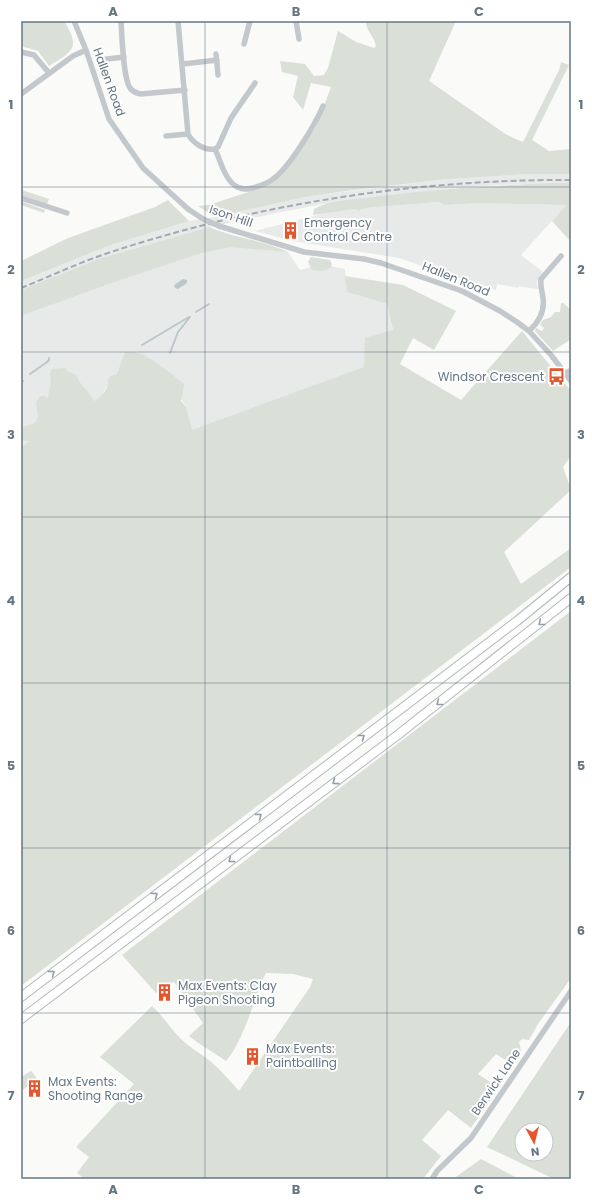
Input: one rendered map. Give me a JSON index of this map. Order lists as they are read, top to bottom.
{
  "streets": {
    "street": ["Hallen Road", "Ison Hill", "Berwick Lane"]
  },
  "crossings": [
    ["Hallen Road", "Ison Hill"]
  ],
  "places": {
    "building": [
      "Emergency Control Centre",
      "Max Events: Clay Pigeon Shooting",
      "Max Events: Paintballing",
      "Max Events: Shooting Range"
    ],
    "bus stop": ["Windsor Crescent"]
  },
  "north": "bottom",
  "grid": {
    "columns": ["A", "B", "C"],
    "rows": [
      "1",
      "2",
      "3",
      "4",
      "5",
      "6",
      "7"
    ]
  }
}
